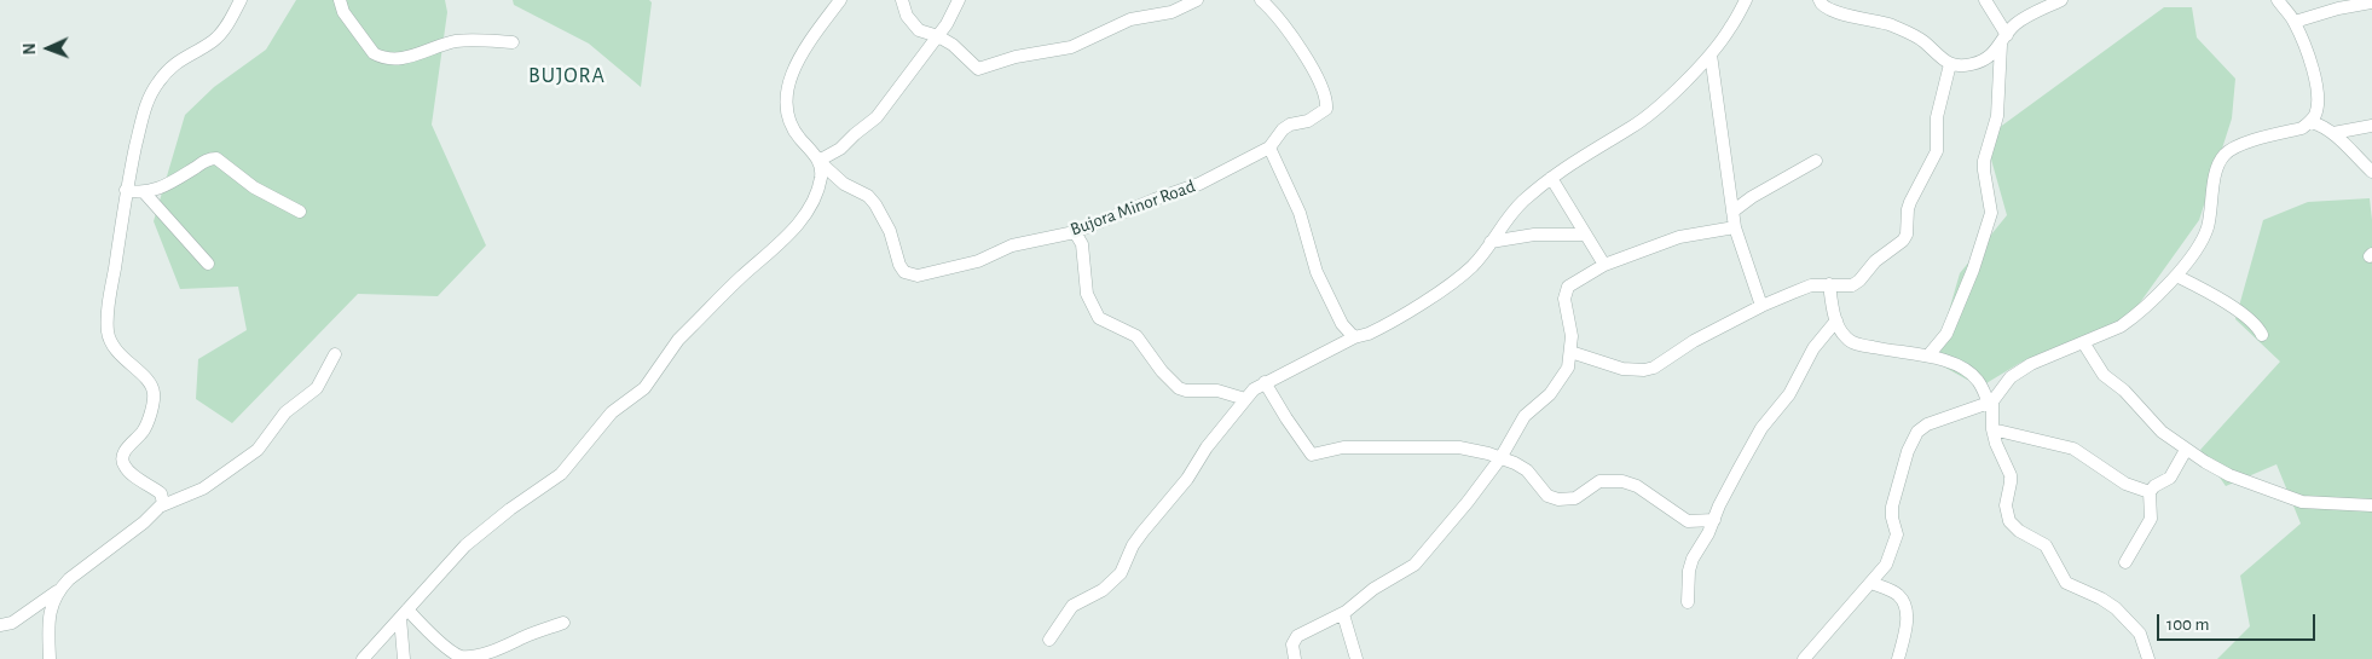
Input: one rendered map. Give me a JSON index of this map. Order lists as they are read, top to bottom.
{
  "streets": {
    "street": ["Bujora Minor Road"]
  },
  "districts": ["BUJORA"],
  "scale_bar": "100 m",
  "north": "left"
}
